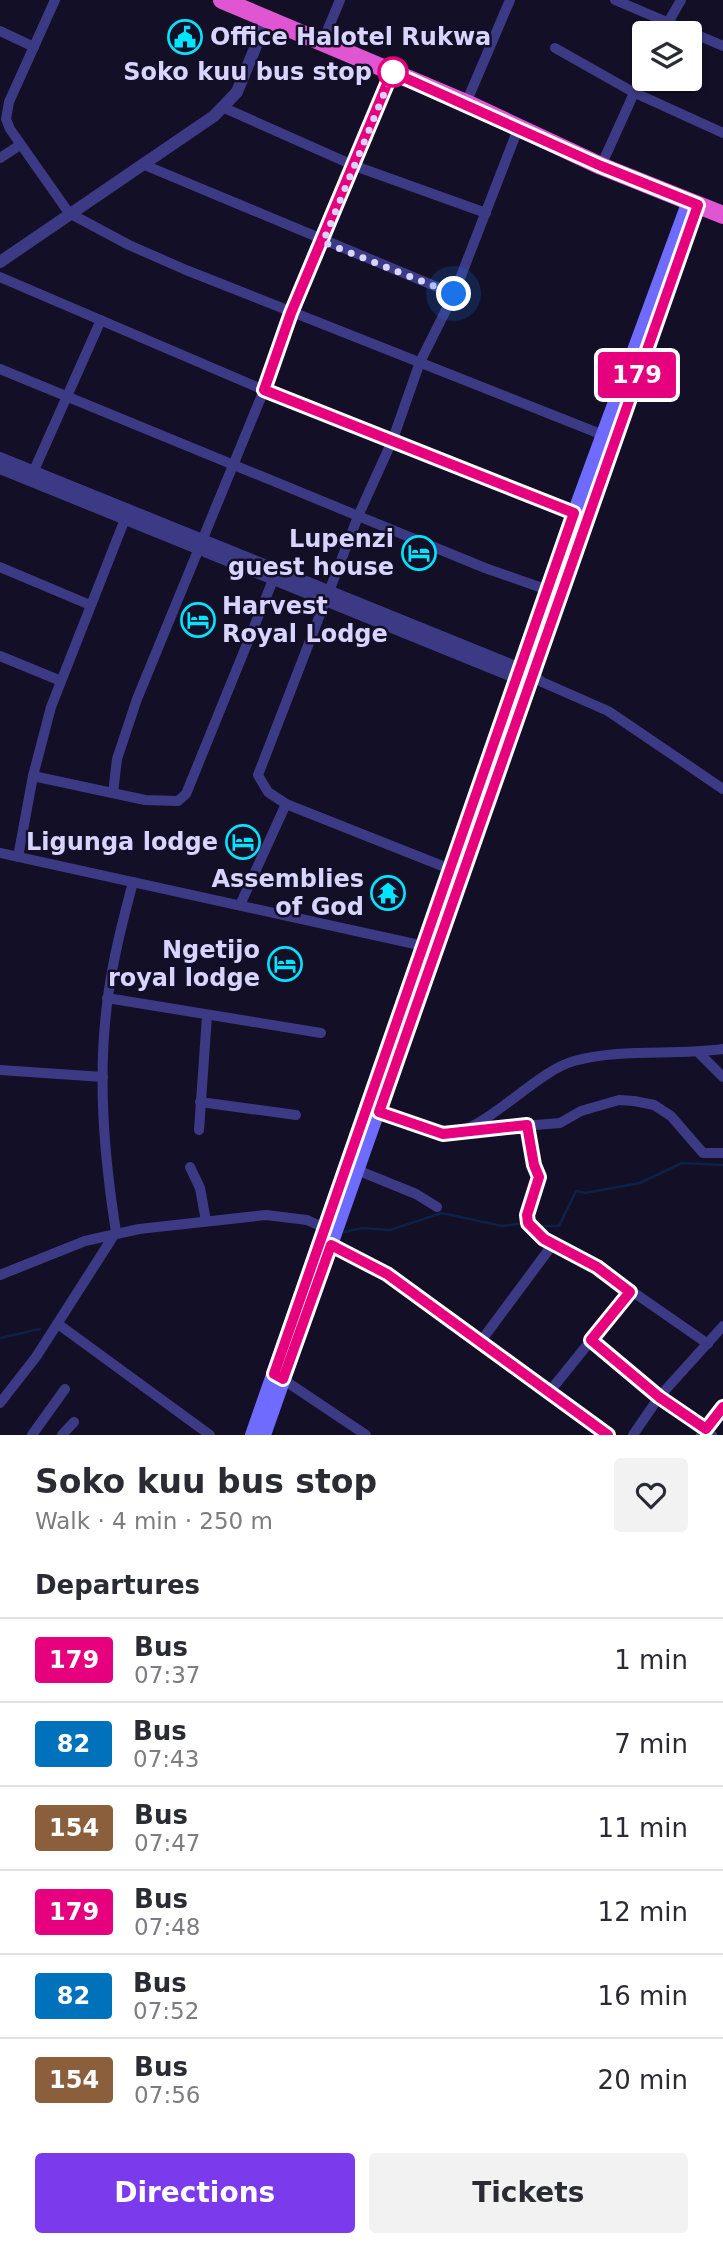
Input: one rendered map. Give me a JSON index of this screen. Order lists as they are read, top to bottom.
{
  "places": {
    "public building": ["Office Halotel Rukwa"],
    "other": ["Soko kuu bus stop"],
    "hotel": [
      "Lupenzi guest house",
      "Harvest Royal Lodge",
      "Ligunga lodge",
      "Ngetijo royal lodge"
    ],
    "temple": ["Assemblies of God"]
  },
  "lines": ["bus line 179"],
  "page": {
    "on_map": "179",
    "heading": [
      ["Soko kuu bus stop", "Walk · 4 min · 250 m"],
      "Departures"
    ],
    "list": [
      {
        "mark": "179",
        "name": "Bus",
        "note": "07:37",
        "value": "1 min"
      },
      {
        "mark": "82",
        "name": "Bus",
        "note": "07:43",
        "value": "7 min"
      },
      {
        "mark": "154",
        "name": "Bus",
        "note": "07:47",
        "value": "11 min"
      },
      {
        "mark": "179",
        "name": "Bus",
        "note": "07:48",
        "value": "12 min"
      },
      {
        "mark": "82",
        "name": "Bus",
        "note": "07:52",
        "value": "16 min"
      },
      {
        "mark": "154",
        "name": "Bus",
        "note": "07:56",
        "value": "20 min"
      }
    ],
    "buttons": ["Directions", "Tickets"]
  }
}
